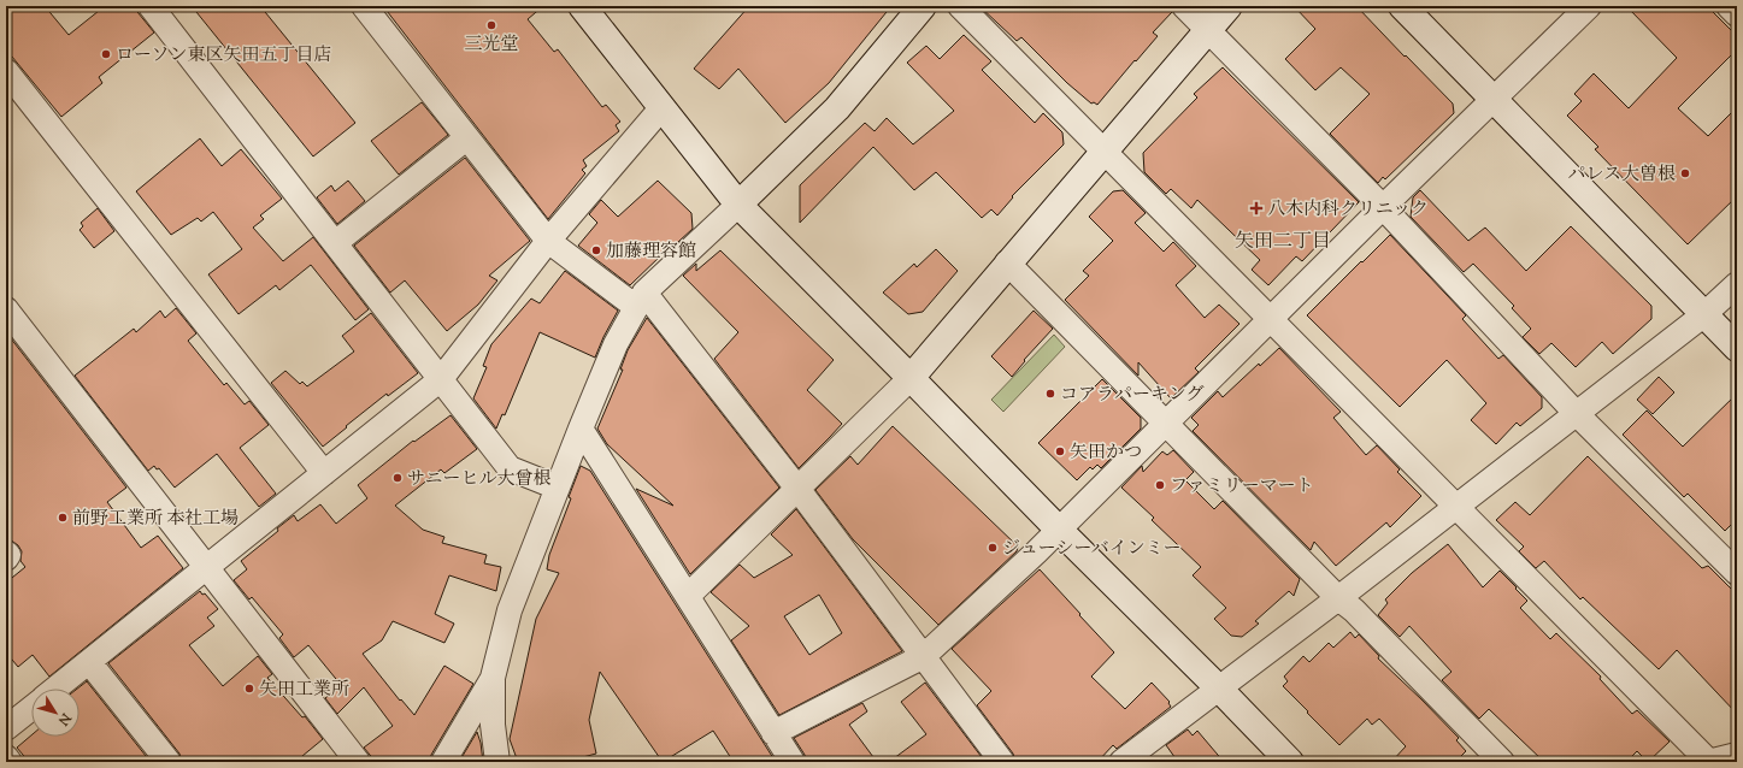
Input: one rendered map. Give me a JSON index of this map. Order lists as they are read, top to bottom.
{
  "districts": ["矢田二丁目"],
  "places": {
    "other": [
      "三光堂",
      "ローソン東区矢田五丁目店",
      "パレス大曽根",
      "加藤理容館",
      "コアラパーキング",
      "矢田かつ",
      "サニーヒル大曾根",
      "ファミリーマート",
      "前野工業所 本社工場",
      "ジューシーバインミー",
      "矢田工業所"
    ],
    "health": ["八木内科クリニック"]
  },
  "north": "bottom right"
}
